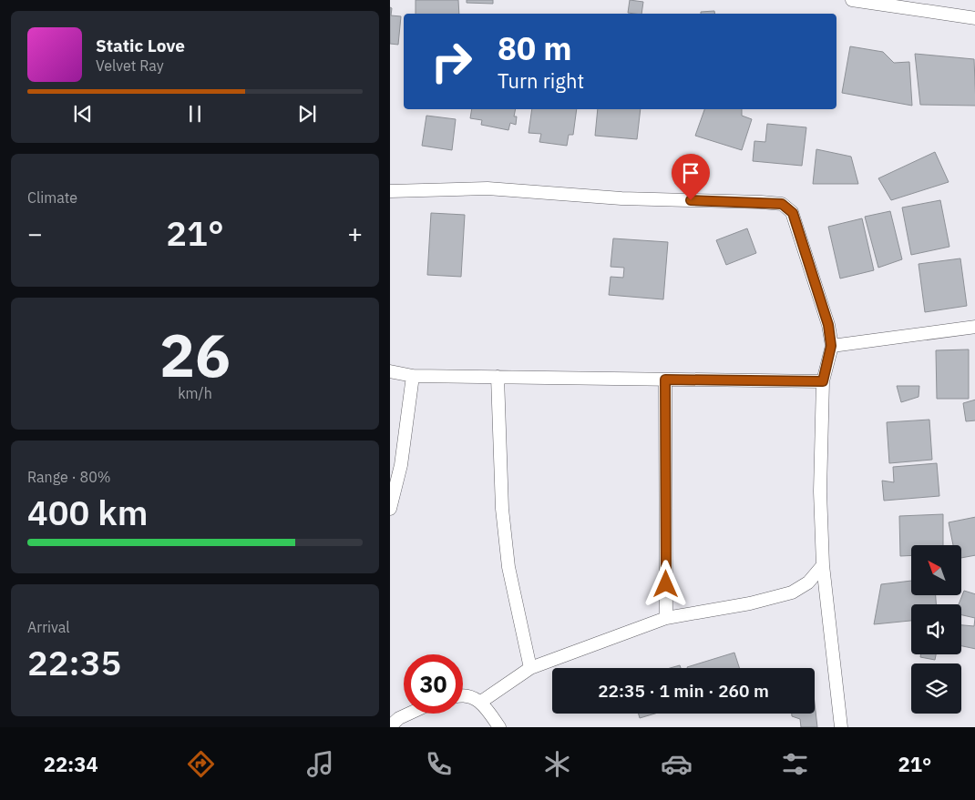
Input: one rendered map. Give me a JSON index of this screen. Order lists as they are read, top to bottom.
{
  "north": "top left",
  "page": {
    "turn": ["80 m", "Turn right"],
    "song": ["Static Love", "Velvet Ray"],
    "tile": [
      "Climate",
      ["26", "km/h"],
      ["Range · 80%", "400 km"],
      ["Arrival", "22:35"]
    ],
    "heat": ["−", "21°", "+"],
    "limit": "30",
    "trip": "22:35 · 1 min · 260 m",
    "tabs": ["22:34", "21°"]
  }
}
